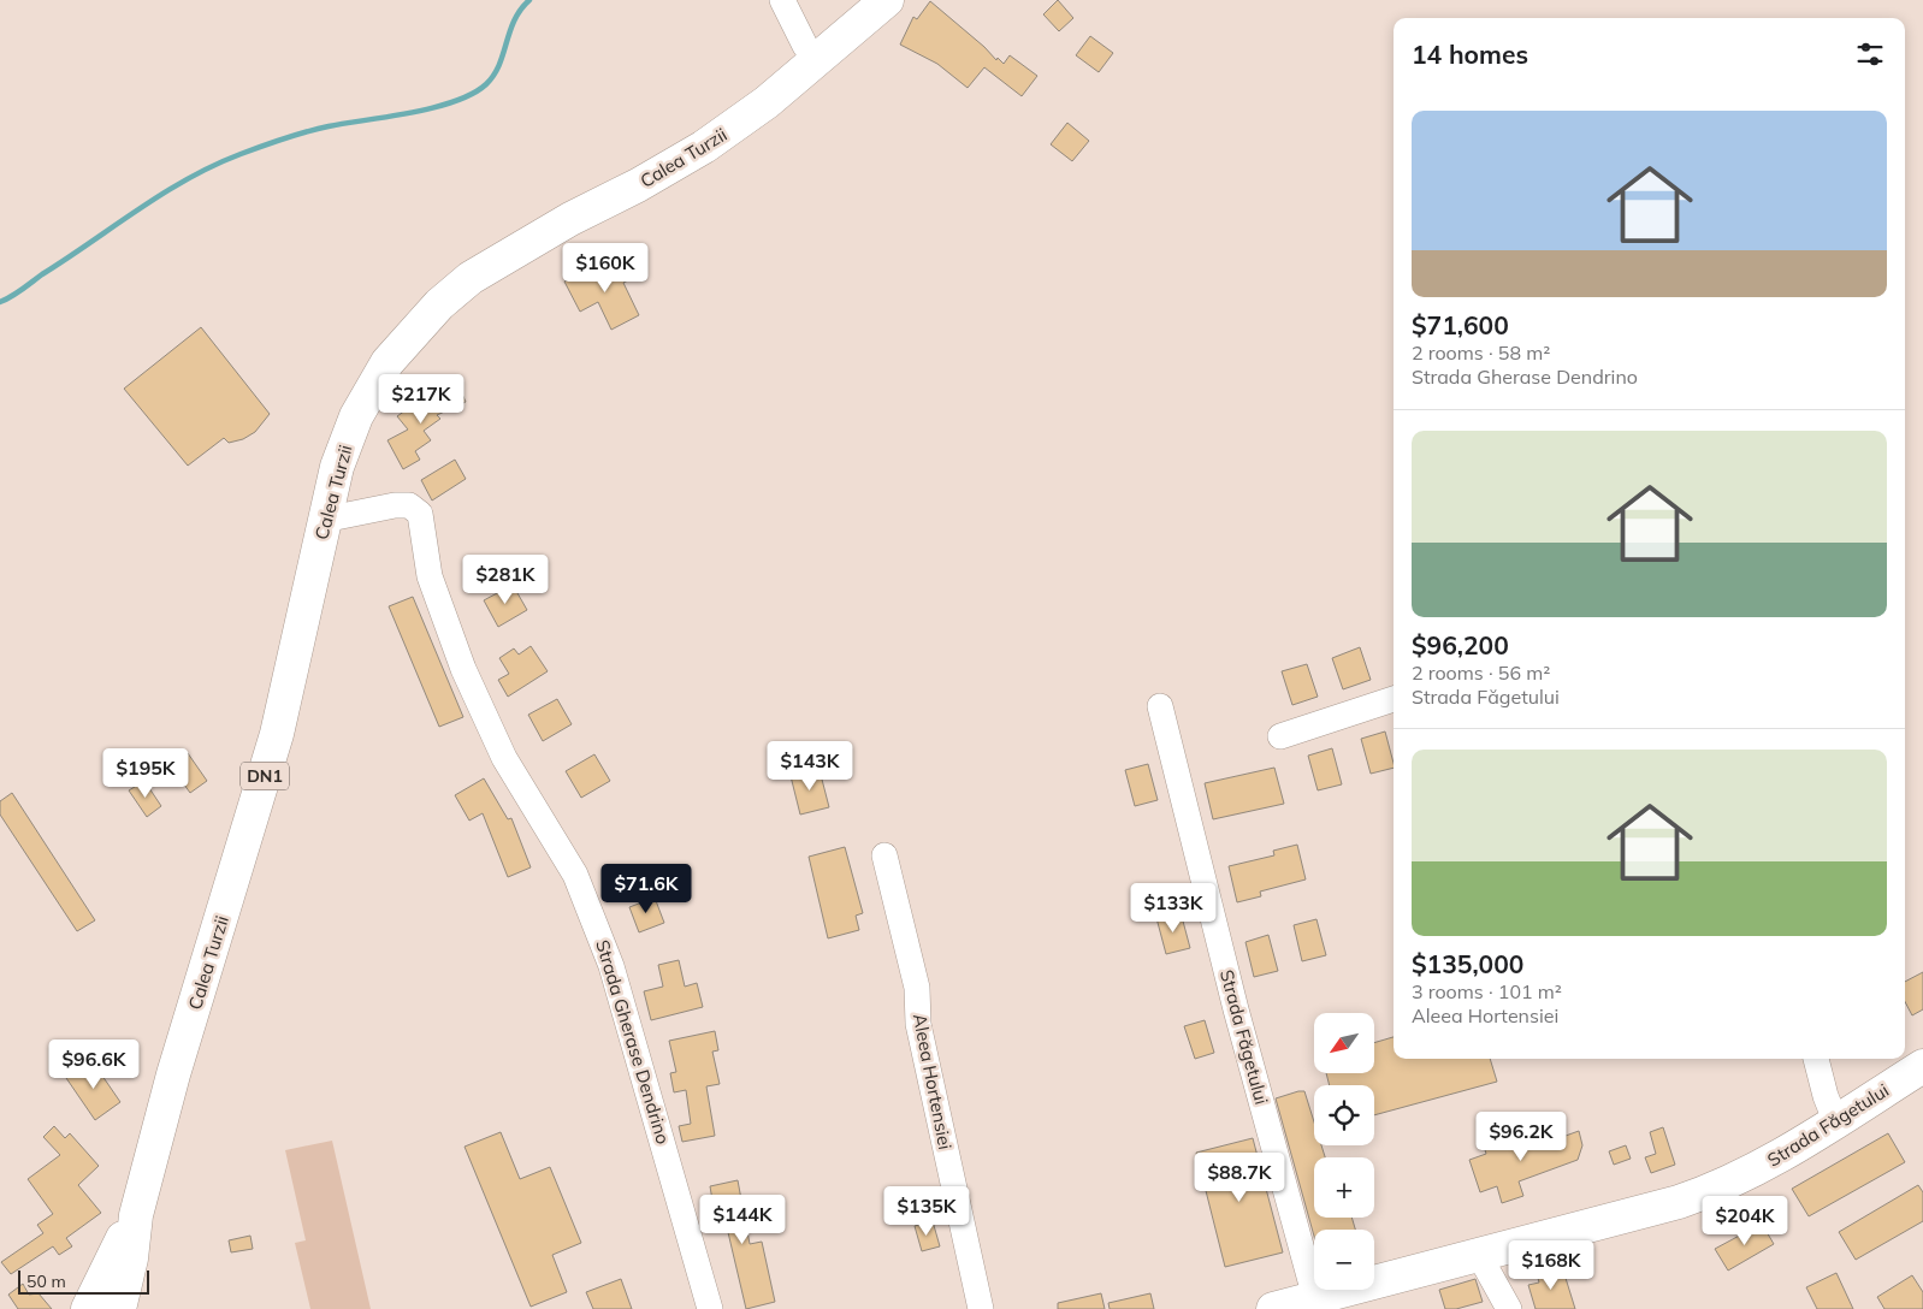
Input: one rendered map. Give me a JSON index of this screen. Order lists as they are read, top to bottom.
{
  "streets": {
    "main road": ["Calea Turzii", "DN1", "Strada Făgetului"],
    "street": ["Strada Gherase Dendrino", "Aleea Hortensiei"]
  },
  "crossings": [
    ["Calea Turzii", "Strada Gherase Dendrino"]
  ],
  "scale_bar": "50 m",
  "north": "bottom left",
  "page": {
    "heading": "14 homes",
    "list": [
      {
        "name": "$71,600",
        "note": "2 rooms · 58 m² · Strada Gherase Dendrino"
      },
      {
        "name": "$96,200",
        "note": "2 rooms · 56 m² · Strada Făgetului"
      },
      {
        "name": "$135,000",
        "note": "3 rooms · 101 m² · Aleea Hortensiei"
      }
    ],
    "price": [
      "$160K",
      "$217K",
      "$281K",
      "$143K",
      "$195K",
      "$71.6K",
      "$133K",
      "$96.6K",
      "$96.2K",
      "$88.7K",
      "$135K",
      "$144K",
      "$204K",
      "$168K"
    ],
    "map_buttons": ["+", "−"],
    "scale": "50 m"
  }
}
